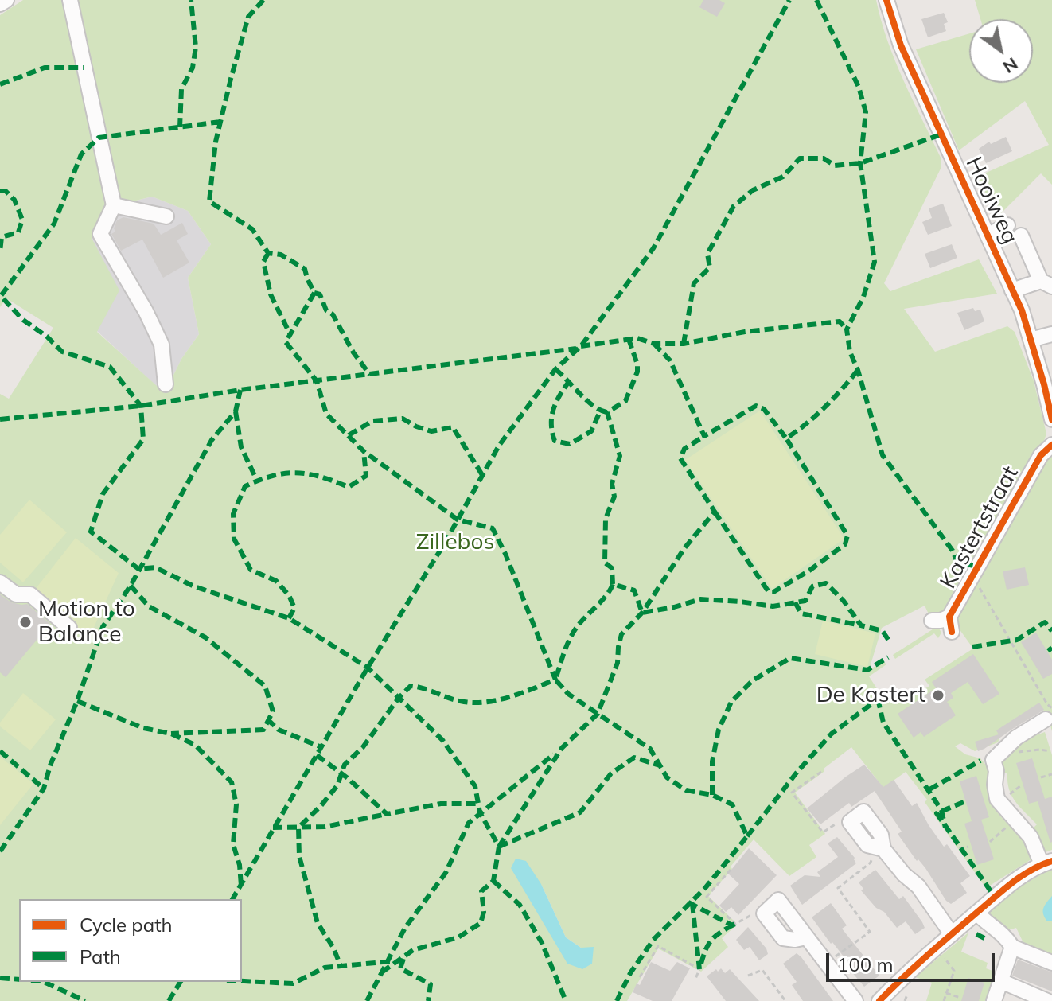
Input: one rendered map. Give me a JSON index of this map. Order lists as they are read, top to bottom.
{
  "streets": {
    "street": ["Hooiweg", "Kastertstraat"]
  },
  "parks": ["Zillebos"],
  "places": ["Motion to Balance", "De Kastert"],
  "legend": ["Cycle path", "Path"],
  "scale_bar": "100 m",
  "north": "bottom right"
}
